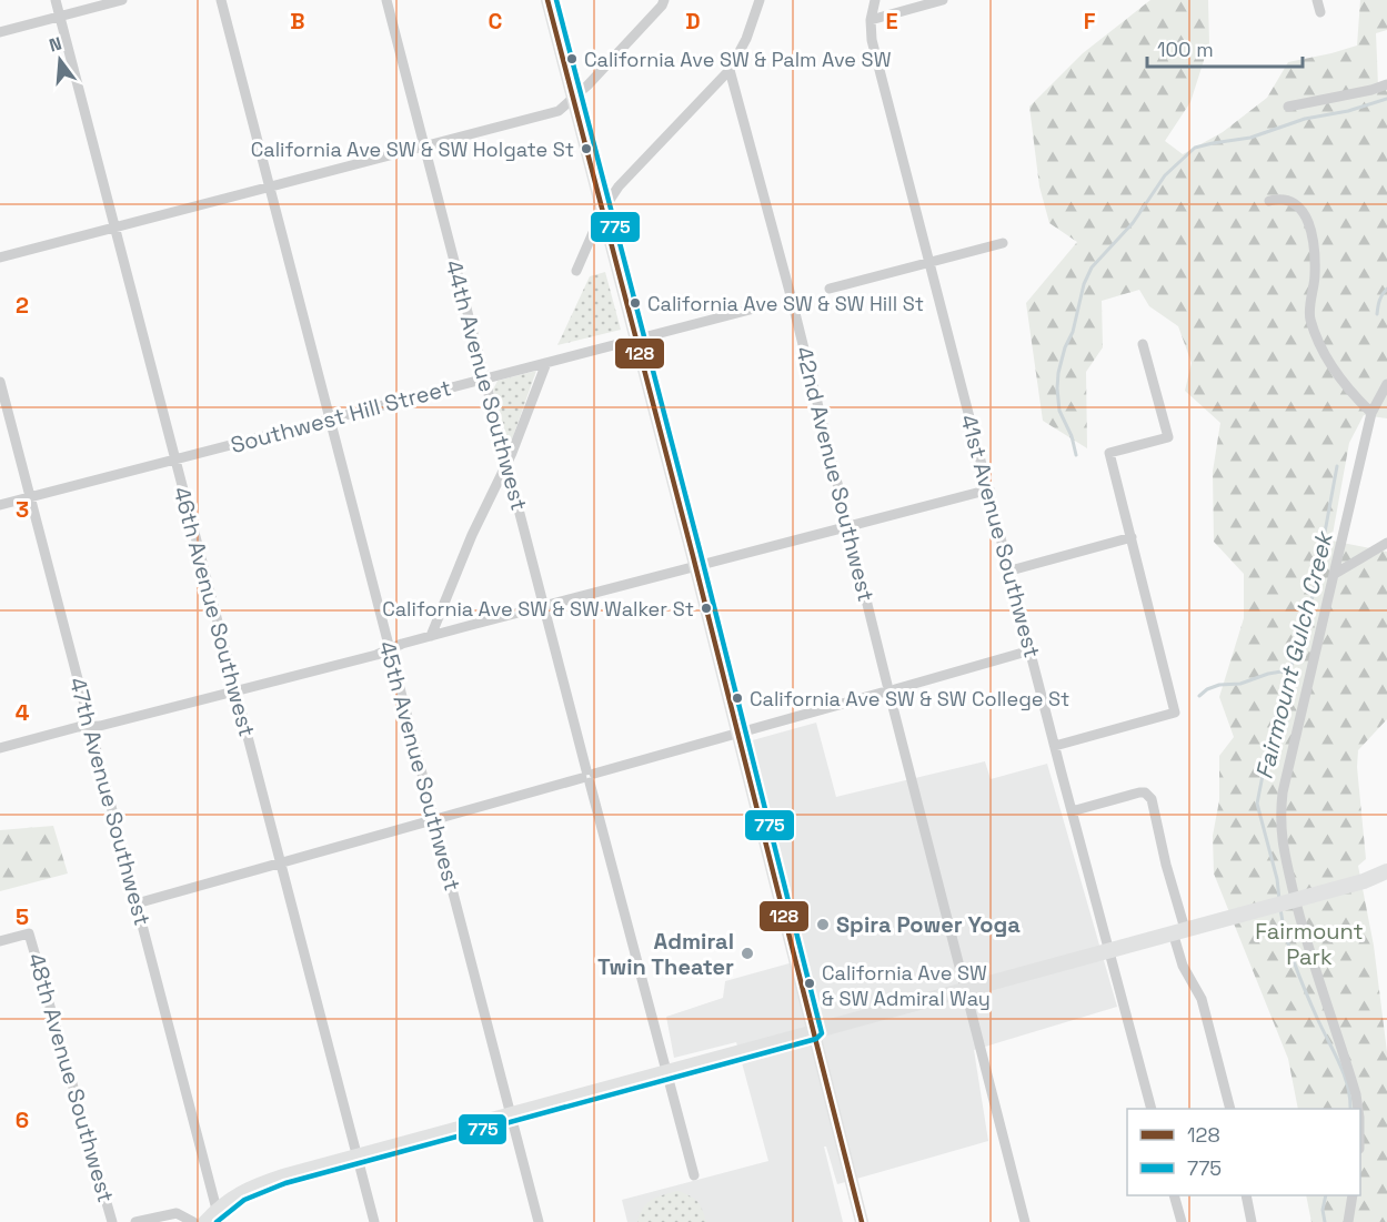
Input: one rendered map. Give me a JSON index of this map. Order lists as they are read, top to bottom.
{
  "streets": {
    "street": [
      "44th Avenue Southwest",
      "Southwest Hill Street",
      "42nd Avenue Southwest",
      "41st Avenue Southwest",
      "46th Avenue Southwest",
      "45th Avenue Southwest",
      "47th Avenue Southwest",
      "48th Avenue Southwest"
    ]
  },
  "crossings": [
    ["44th Avenue Southwest", "Southwest Hill Street"],
    ["Southwest Hill Street", "46th Avenue Southwest"],
    ["Southwest Hill Street", "45th Avenue Southwest"],
    ["Southwest Hill Street", "47th Avenue Southwest"]
  ],
  "water": ["Fairmount Gulch Creek"],
  "parks": ["Fairmount Park"],
  "places": [
    "California Ave SW & Palm Ave SW",
    "California Ave SW & SW Holgate St",
    "California Ave SW & SW Hill St",
    "California Ave SW & SW Walker St",
    "California Ave SW & SW College St",
    "Spira Power Yoga",
    "Admiral Twin Theater",
    "California Ave SW & SW Admiral Way"
  ],
  "lines": ["transit line 128", "transit line 775"],
  "legend": ["128", "775"],
  "scale_bar": "100 m",
  "north": "top",
  "grid": {
    "columns": [
      "B",
      "C",
      "D",
      "E",
      "F"
    ],
    "rows": [
      "2",
      "3",
      "4",
      "5",
      "6"
    ]
  }
}
